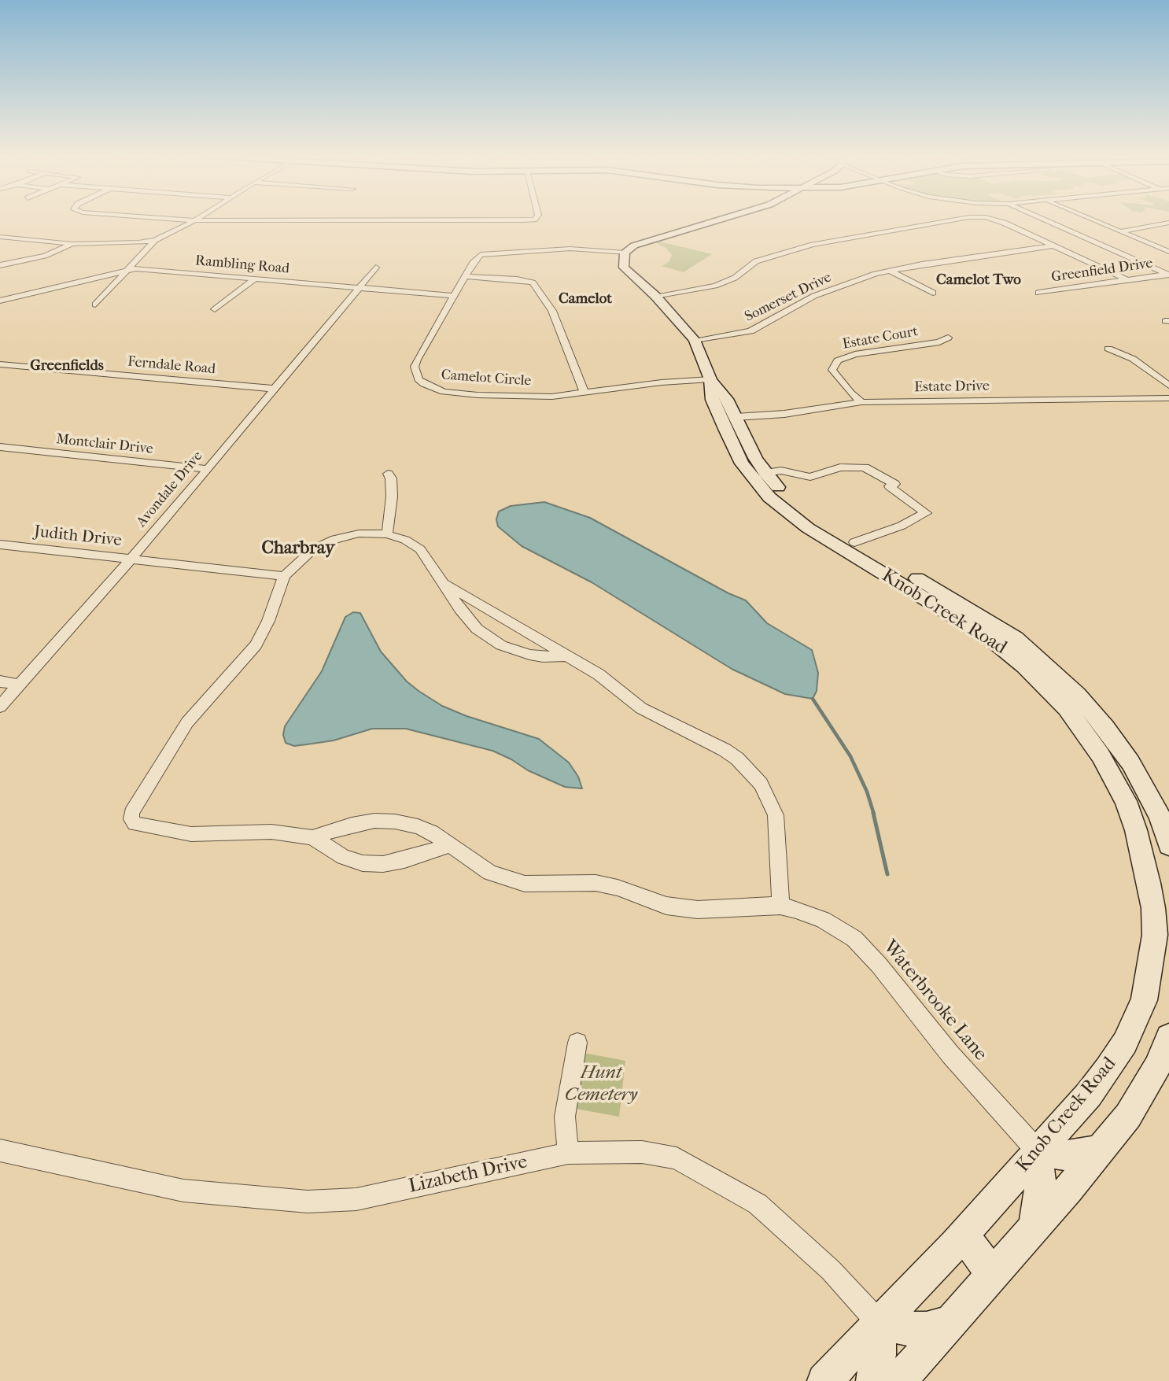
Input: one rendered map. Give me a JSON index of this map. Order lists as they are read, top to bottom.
{
  "streets": {
    "main road": ["Knob Creek Road"],
    "street": [
      "Rambling Road",
      "Greenfield Drive",
      "Somerset Drive",
      "Estate Court",
      "Ferndale Road",
      "Camelot Circle",
      "Estate Drive",
      "Montclair Drive",
      "Avondale Drive",
      "Judith Drive",
      "Waterbrooke Lane",
      "Lizabeth Drive"
    ]
  },
  "crossings": [
    ["Rambling Road", "Camelot Circle"],
    ["Rambling Road", "Avondale Drive"],
    ["Somerset Drive", "Knob Creek Road"],
    ["Estate Court", "Estate Drive"],
    ["Ferndale Road", "Avondale Drive"],
    ["Camelot Circle", "Knob Creek Road"],
    ["Estate Drive", "Knob Creek Road"],
    ["Montclair Drive", "Avondale Drive"],
    ["Avondale Drive", "Judith Drive"],
    ["Judith Drive", "Waterbrooke Lane"],
    ["Knob Creek Road", "Waterbrooke Lane"],
    ["Knob Creek Road", "Lizabeth Drive"]
  ],
  "districts": [
    "Camelot Two",
    "Camelot",
    "Greenfields",
    "Charbray"
  ],
  "parks": ["Hunt Cemetery"]
}
